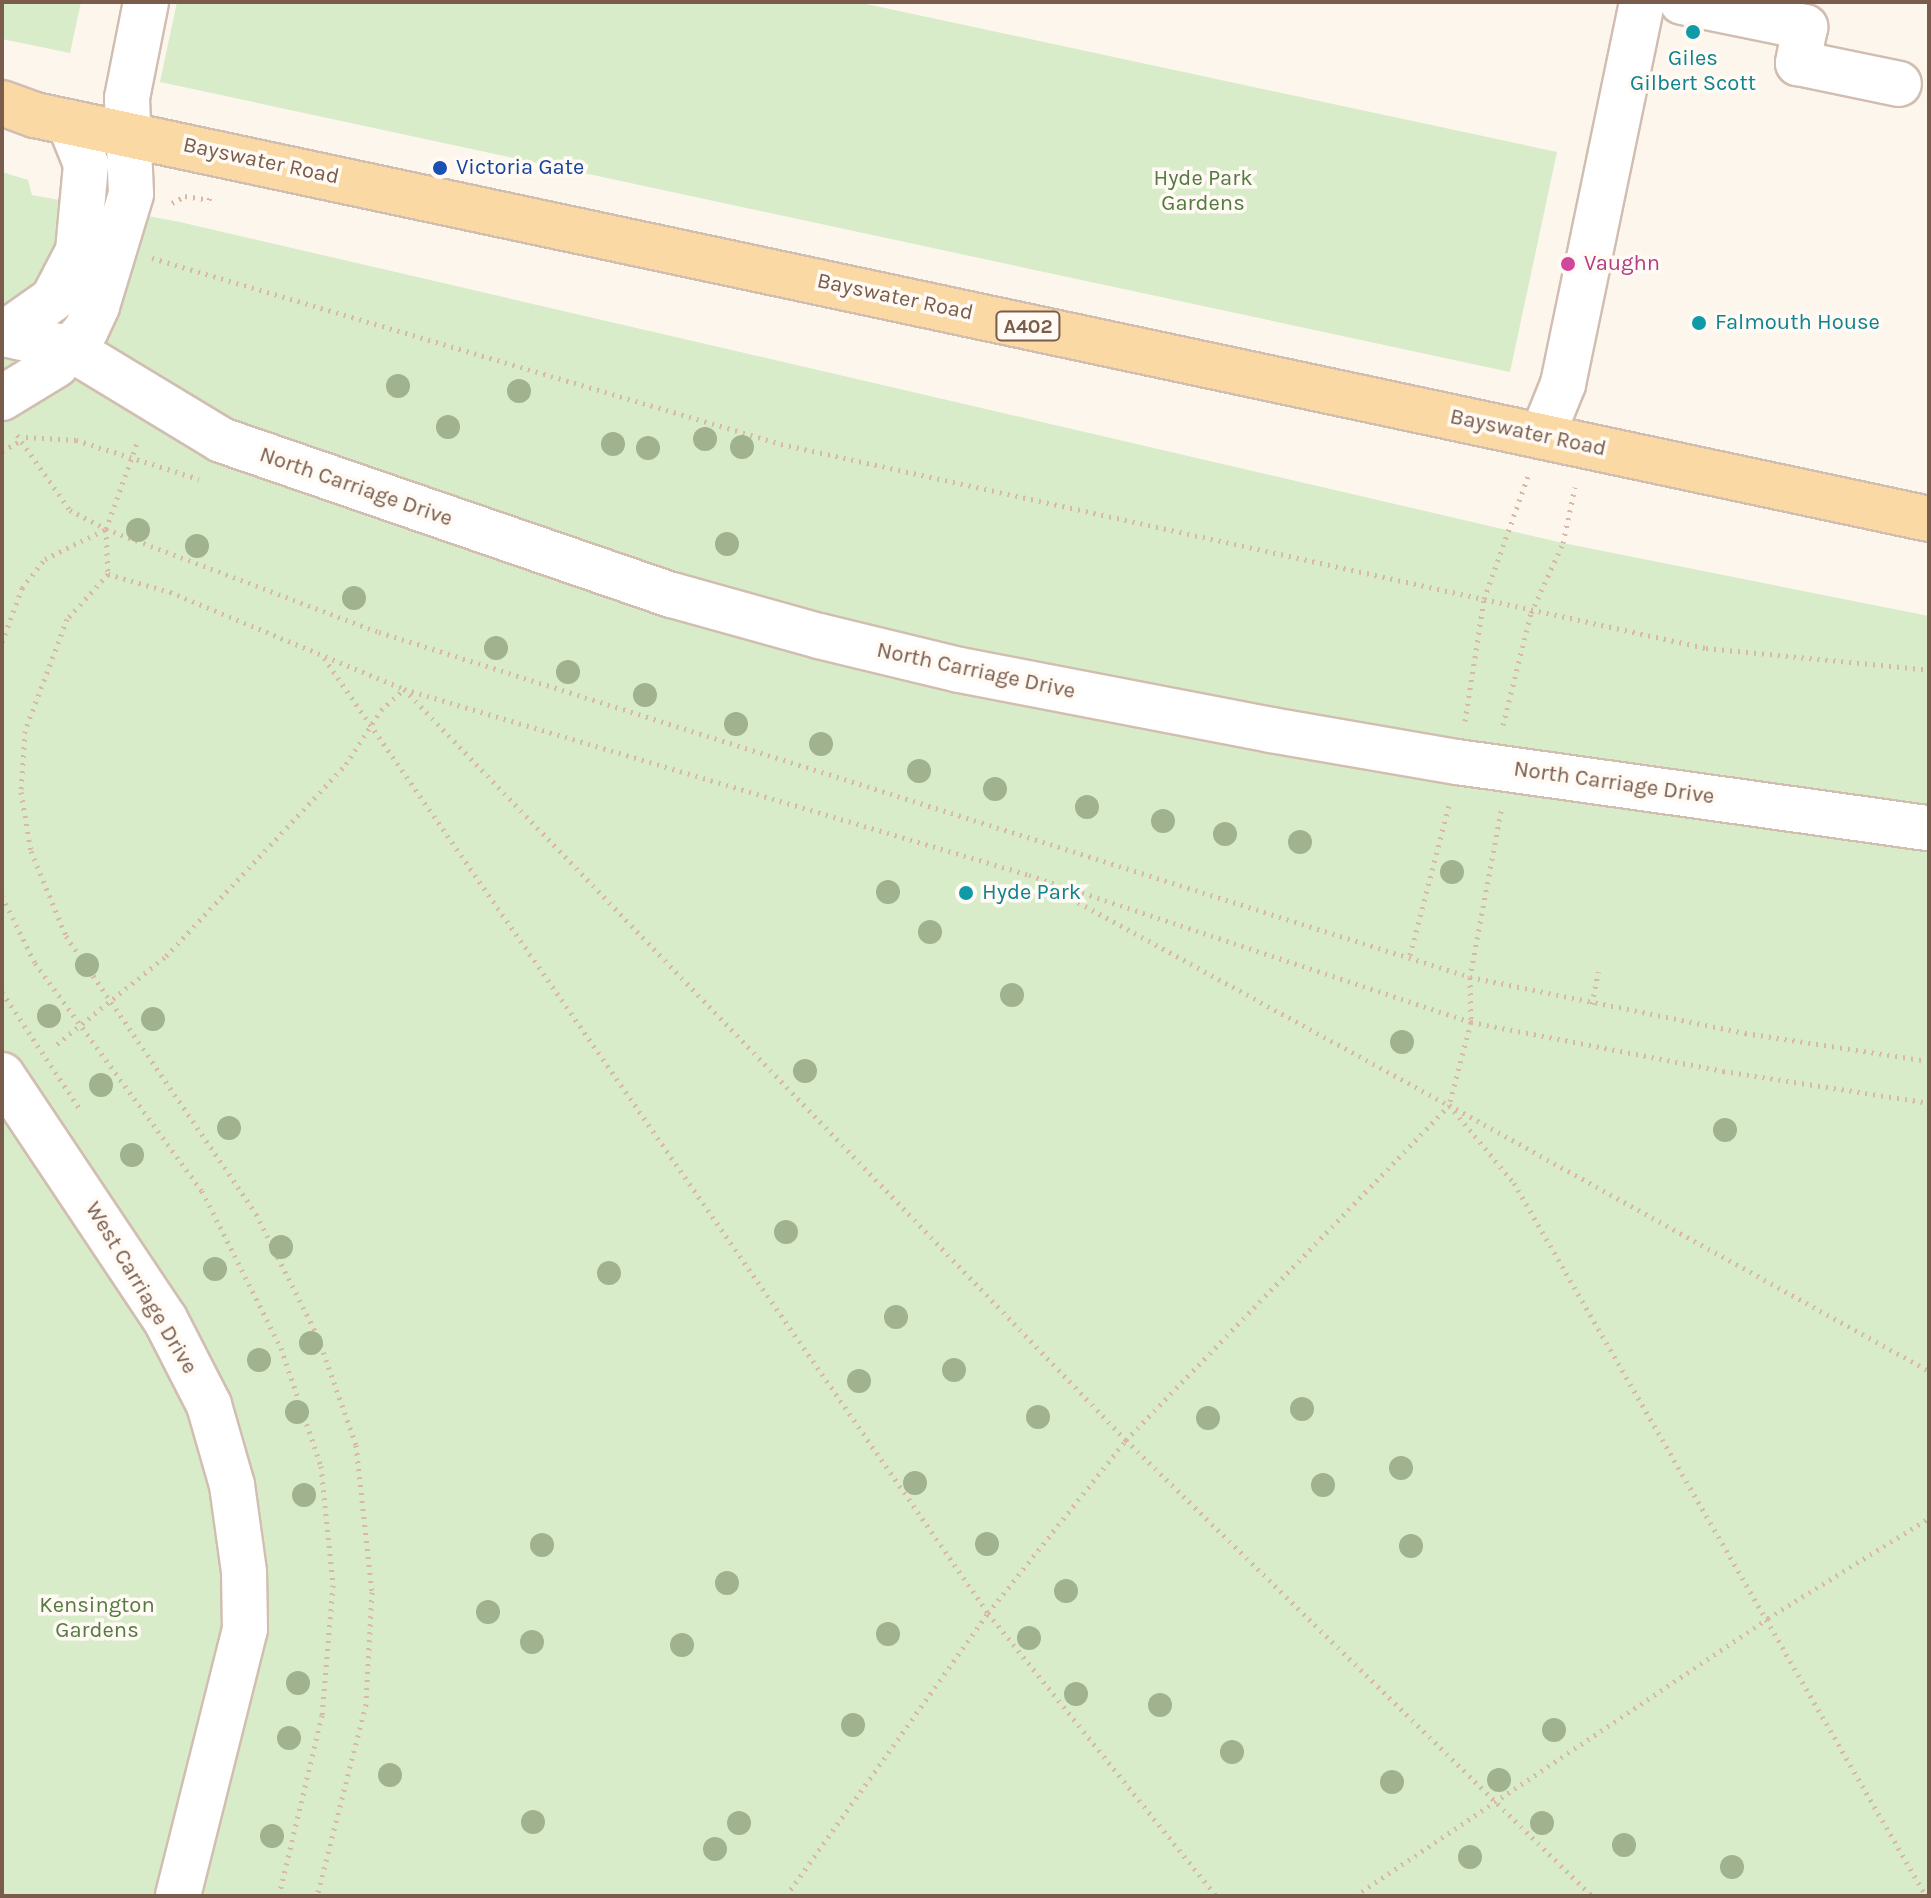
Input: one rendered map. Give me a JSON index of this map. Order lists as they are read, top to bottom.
{
  "streets": {
    "main road": ["Bayswater Road", "A402"],
    "street": ["North Carriage Drive", "West Carriage Drive"]
  },
  "crossings": [
    ["Bayswater Road", "North Carriage Drive"]
  ],
  "parks": ["Hyde Park Gardens", "Kensington Gardens"],
  "places": [
    "Giles Gilbert Scott",
    "Victoria Gate",
    "Vaughn",
    "Falmouth House",
    "Hyde Park"
  ]
}
